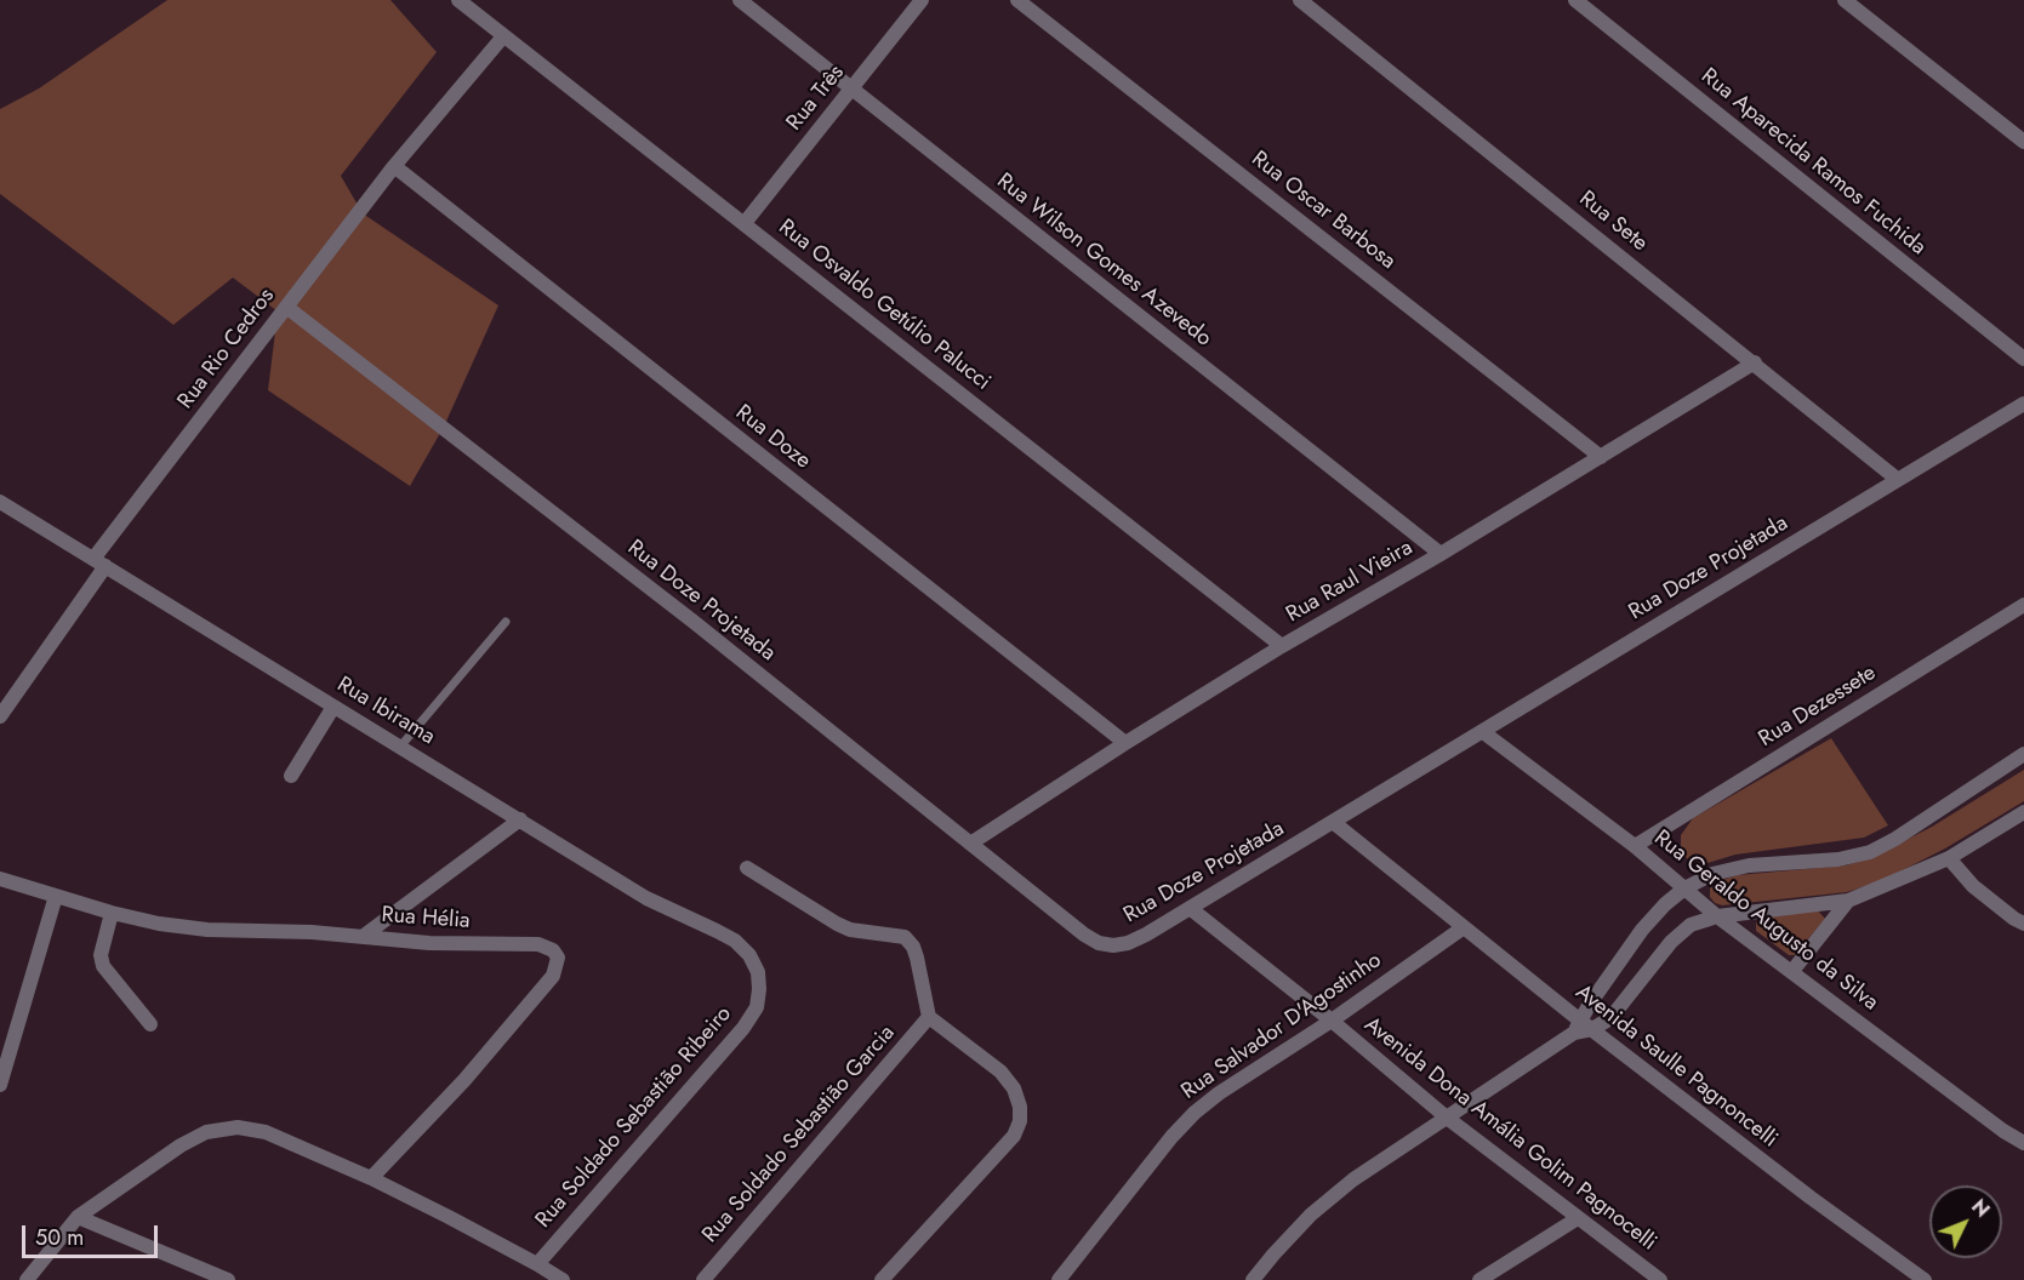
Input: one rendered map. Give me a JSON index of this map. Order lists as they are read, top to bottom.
{
  "streets": {
    "street": [
      "Rua Três",
      "Rua Aparecida Ramos Fuchida",
      "Rua Oscar Barbosa",
      "Rua Sete",
      "Rua Wilson Gomes Azevedo",
      "Rua Osvaldo Getúlio Palucci",
      "Rua Rio Cedros",
      "Rua Doze",
      "Rua Doze Projetada",
      "Rua Raul Vieira",
      "Rua Dezessete",
      "Rua Ibirama",
      "Rua Hélia",
      "Rua Geraldo Augusto da Silva",
      "Rua Salvador D'Agostinho",
      "Avenida Saulle Pagnoncelli",
      "Rua Soldado Sebastião Ribeiro",
      "Rua Soldado Sebastião Garcia",
      "Avenida Dona Amália Golim Pagnocelli"
    ]
  },
  "crossings": [
    ["Rua Três", "Rua Wilson Gomes Azevedo"],
    ["Rua Três", "Rua Osvaldo Getúlio Palucci"],
    ["Rua Oscar Barbosa", "Rua Raul Vieira"],
    ["Rua Sete", "Rua Doze Projetada"],
    ["Rua Sete", "Rua Raul Vieira"],
    ["Rua Wilson Gomes Azevedo", "Rua Raul Vieira"],
    ["Rua Osvaldo Getúlio Palucci", "Rua Rio Cedros"],
    ["Rua Osvaldo Getúlio Palucci", "Rua Raul Vieira"],
    ["Rua Rio Cedros", "Rua Doze"],
    ["Rua Rio Cedros", "Rua Doze Projetada"],
    ["Rua Rio Cedros", "Rua Ibirama"],
    ["Rua Doze", "Rua Raul Vieira"],
    ["Rua Doze Projetada", "Rua Raul Vieira"],
    ["Rua Doze Projetada", "Rua Geraldo Augusto da Silva"],
    ["Rua Doze Projetada", "Avenida Saulle Pagnoncelli"],
    ["Rua Doze Projetada", "Avenida Dona Amália Golim Pagnocelli"],
    ["Rua Dezessete", "Rua Geraldo Augusto da Silva"],
    ["Rua Ibirama", "Rua Soldado Sebastião Ribeiro"],
    ["Rua Salvador D'Agostinho", "Avenida Saulle Pagnoncelli"],
    ["Rua Salvador D'Agostinho", "Avenida Dona Amália Golim Pagnocelli"]
  ],
  "scale_bar": "50 m",
  "north": "top right"
}
